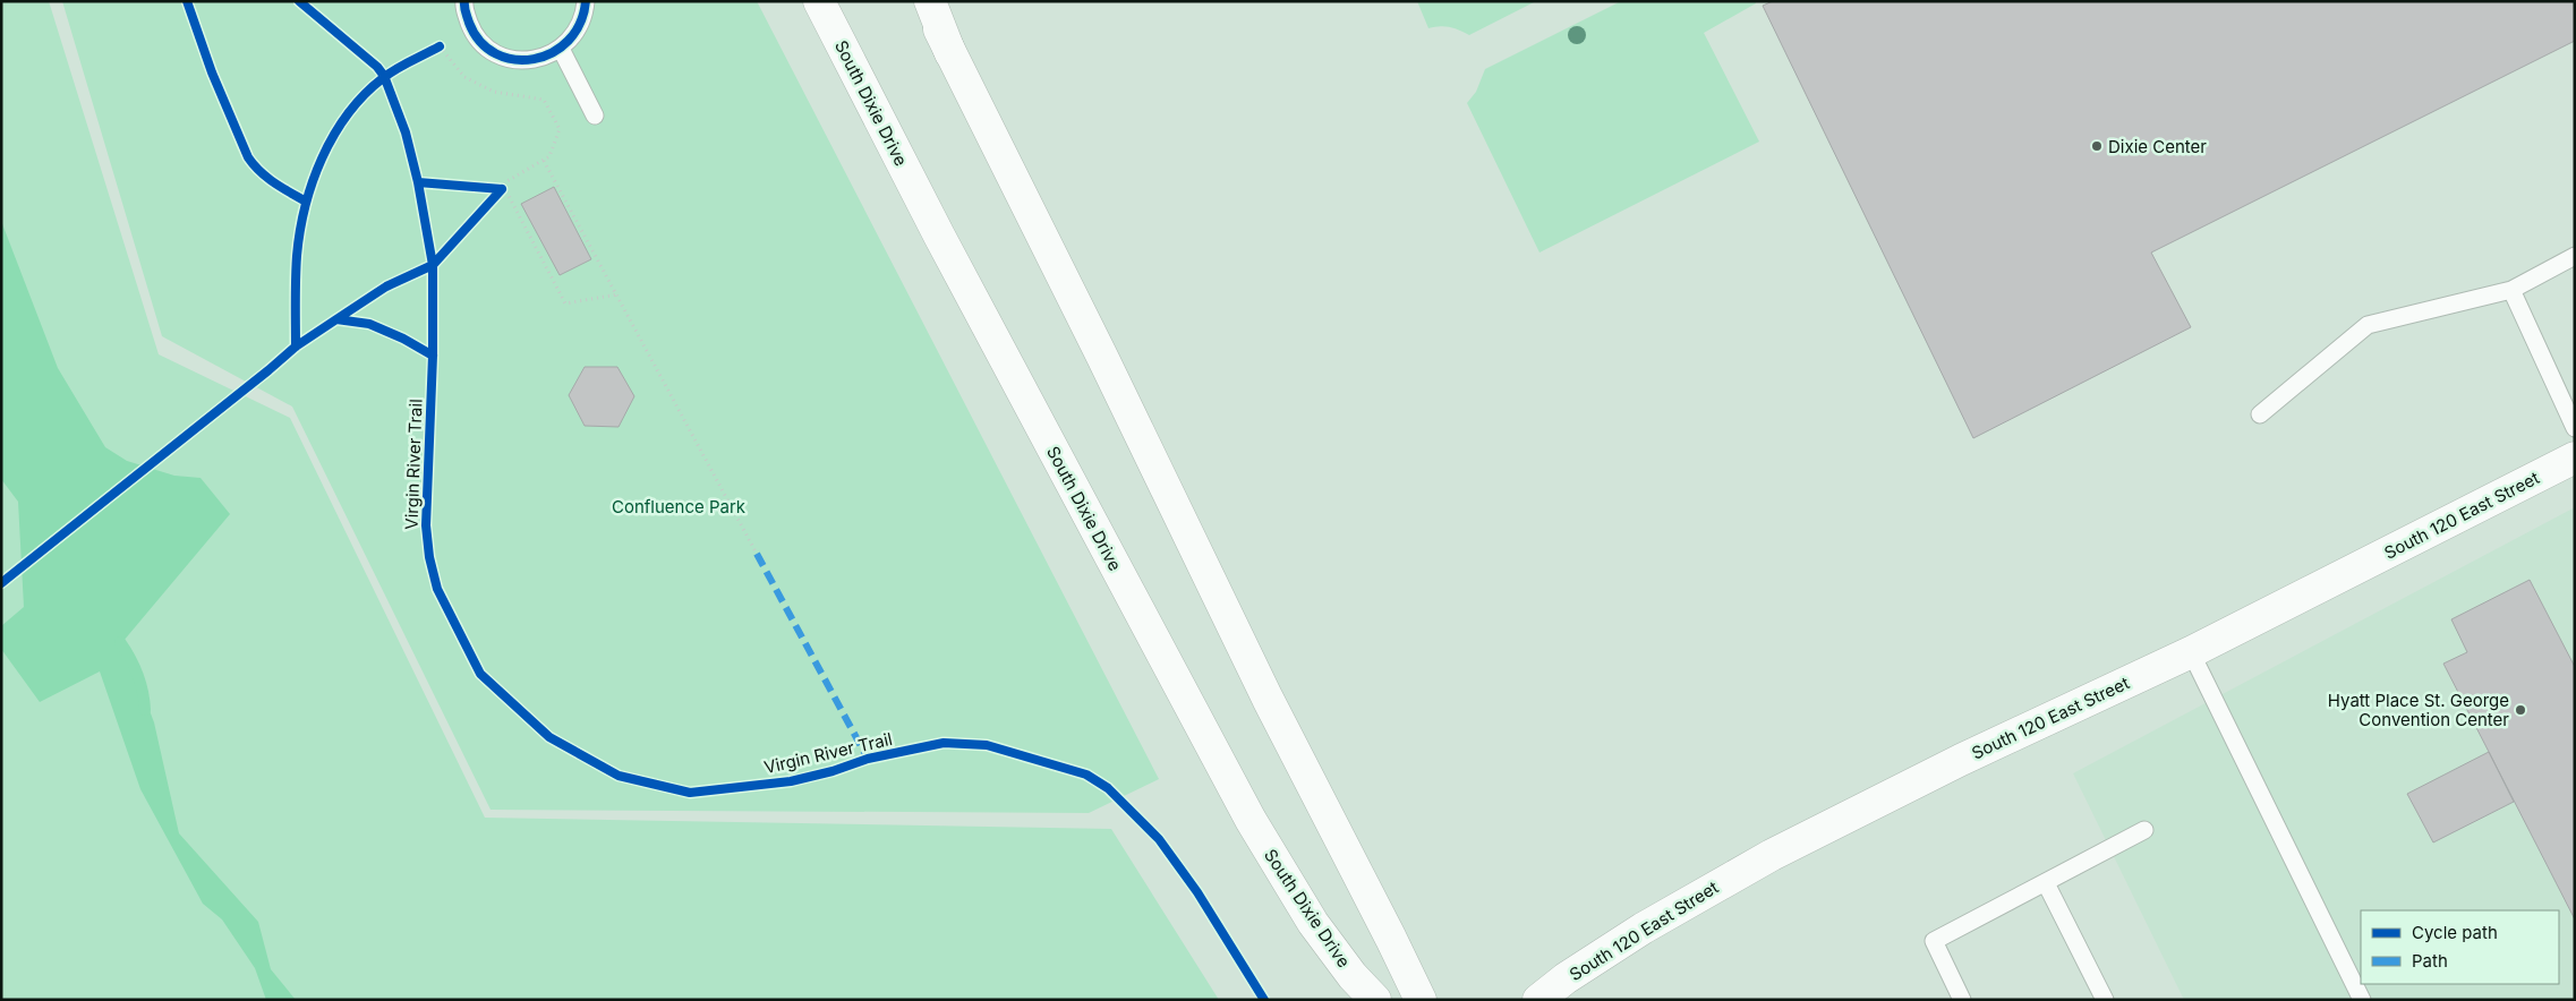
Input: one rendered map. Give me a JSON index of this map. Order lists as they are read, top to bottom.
{
  "streets": {
    "main road": ["South Dixie Drive", "South 120 East Street"],
    "cycle path": ["Virgin River Trail"]
  },
  "parks": ["Confluence Park"],
  "places": ["Dixie Center", "Hyatt Place St. George Convention Center"],
  "legend": ["Cycle path", "Path"]
}
